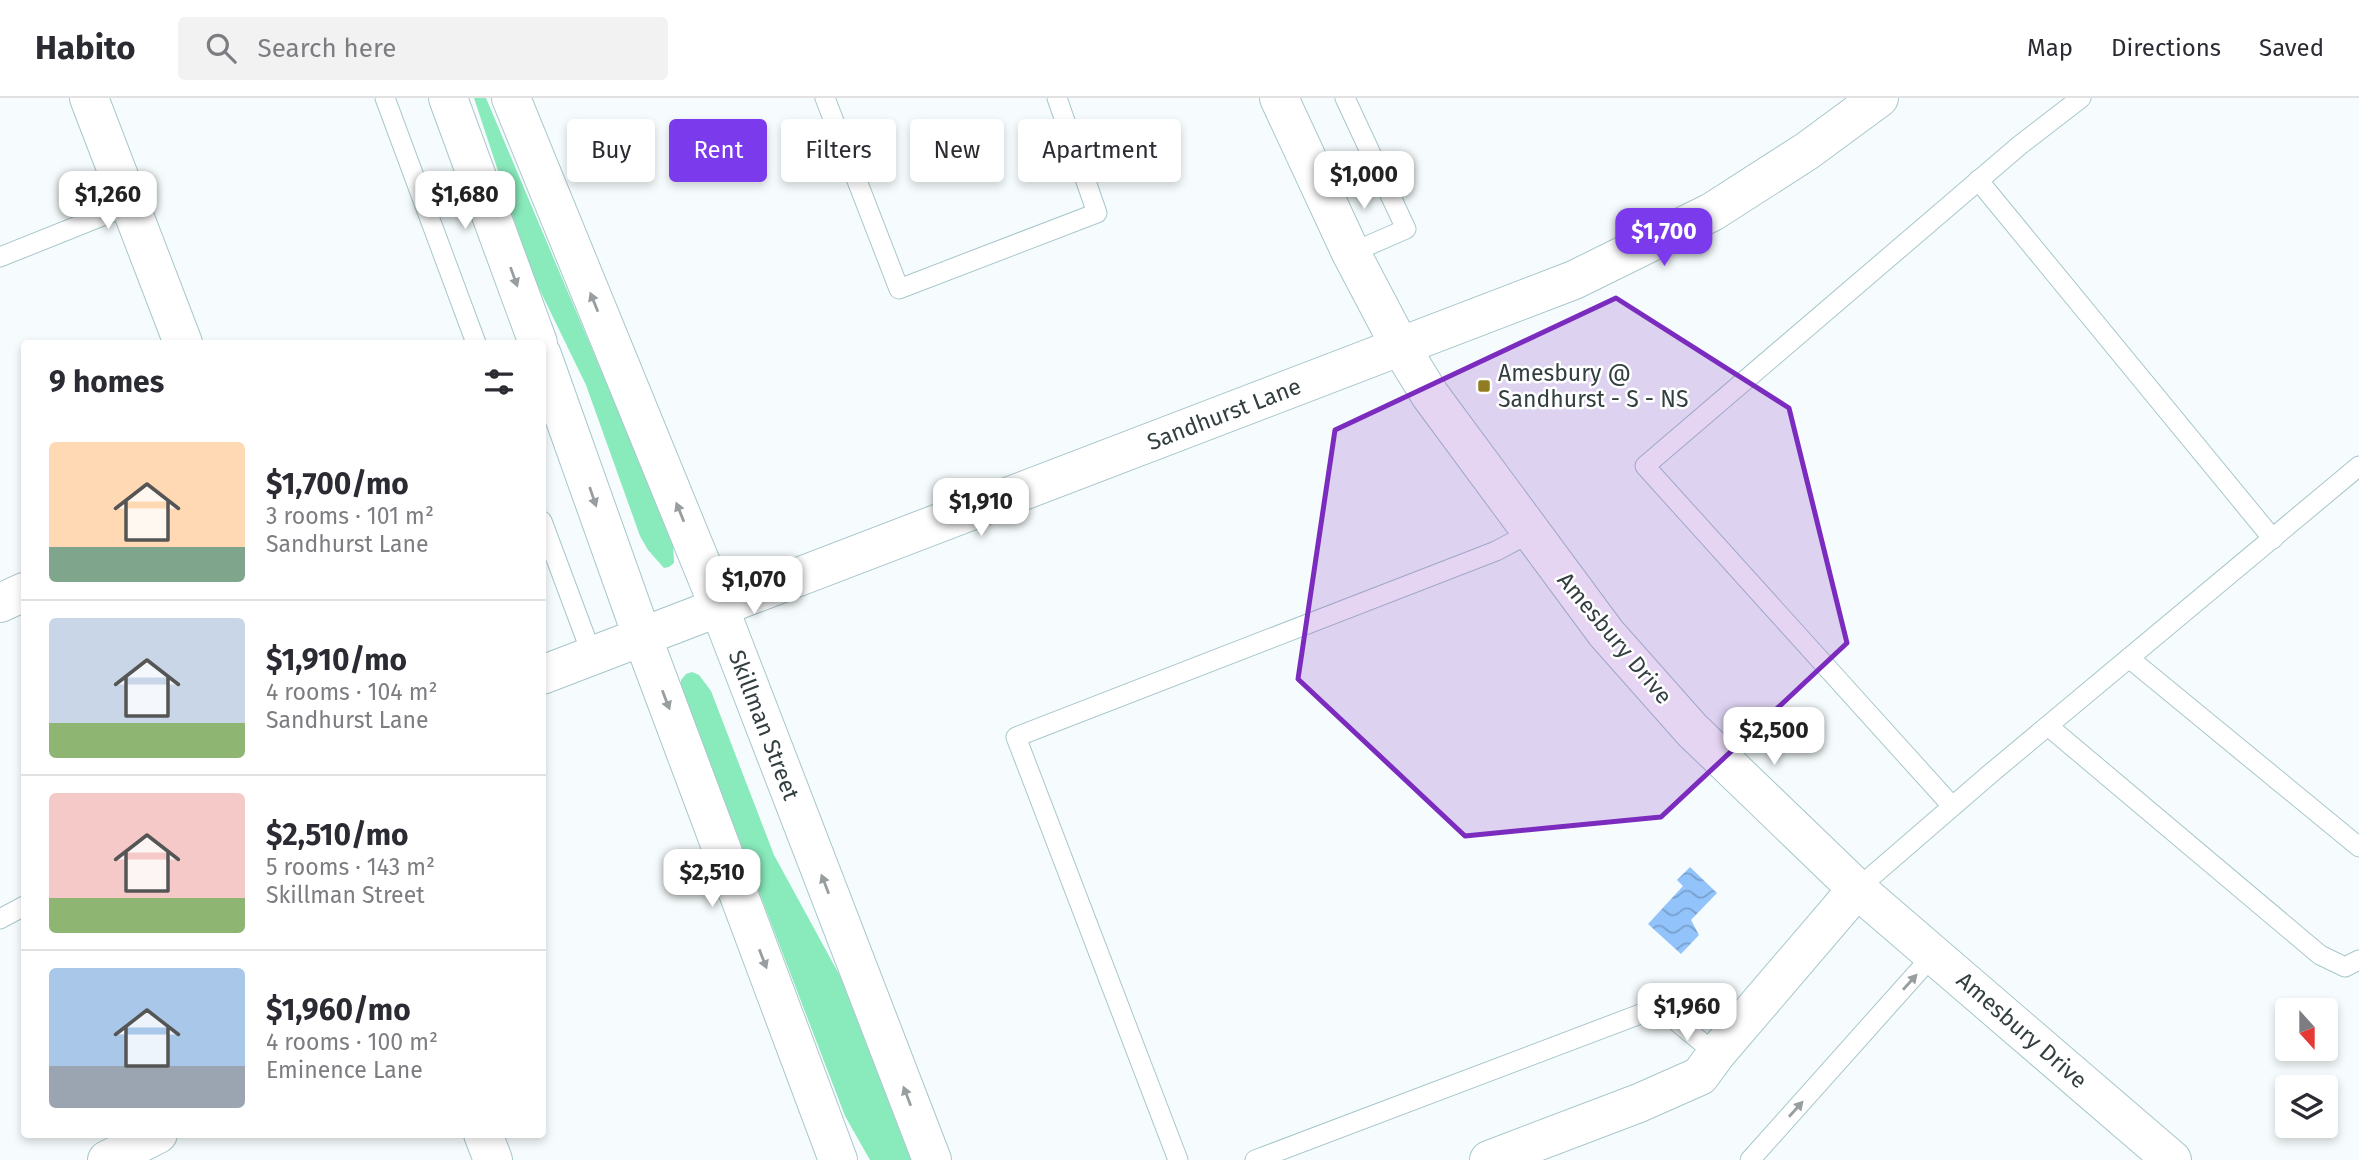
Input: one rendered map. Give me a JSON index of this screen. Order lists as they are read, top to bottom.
{
  "streets": {
    "street": ["Sandhurst Lane", "Amesbury Drive", "Skillman Street"]
  },
  "crossings": [
    ["Sandhurst Lane", "Amesbury Drive"],
    ["Sandhurst Lane", "Skillman Street"]
  ],
  "places": {
    "transit": ["Amesbury @ Sandhurst - S - NS"]
  },
  "north": "bottom",
  "page": {
    "header": "Habito",
    "search": "Search here",
    "nav": ["Map", "Directions", "Saved"],
    "chip": [
      "Buy",
      "Rent",
      "Filters",
      "New",
      "Apartment"
    ],
    "price": [
      "$1,000",
      "$1,260",
      "$1,680",
      "$1,700",
      "$1,910",
      "$1,070",
      "$2,500",
      "$2,510",
      "$1,960"
    ],
    "heading": "9 homes",
    "list": [
      {
        "name": "$1,700/mo",
        "note": "3 rooms · 101 m² · Sandhurst Lane"
      },
      {
        "name": "$1,910/mo",
        "note": "4 rooms · 104 m² · Sandhurst Lane"
      },
      {
        "name": "$2,510/mo",
        "note": "5 rooms · 143 m² · Skillman Street"
      },
      {
        "name": "$1,960/mo",
        "note": "4 rooms · 100 m² · Eminence Lane"
      }
    ]
  }
}
